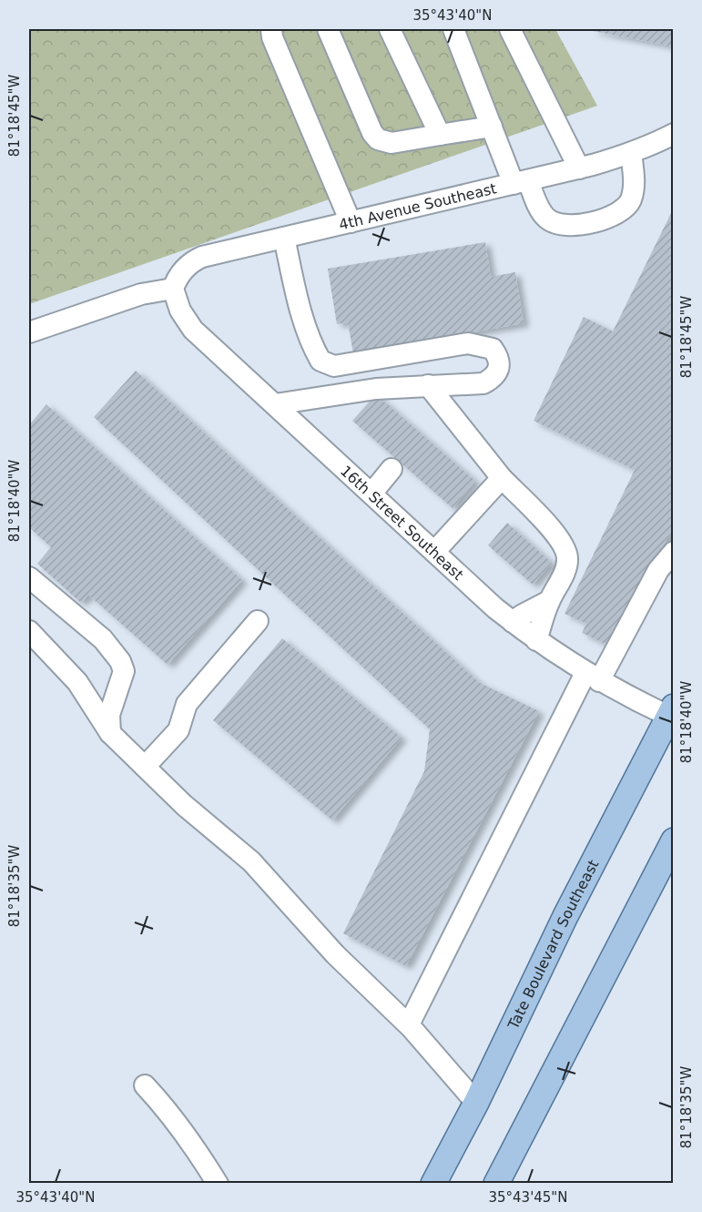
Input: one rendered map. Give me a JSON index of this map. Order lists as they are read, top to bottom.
{
  "streets": {
    "main road": ["Tate Boulevard Southeast"],
    "street": ["4th Avenue Southeast", "16th Street Southeast"]
  },
  "crossings": [
    ["4th Avenue Southeast", "16th Street Southeast"],
    ["16th Street Southeast", "Tate Boulevard Southeast"]
  ],
  "coordinates": [
    "35°43'40\"N",
    "81°18'45\"W",
    "81°18'40\"W",
    "81°18'35\"W",
    "35°43'45\"N"
  ]
}
